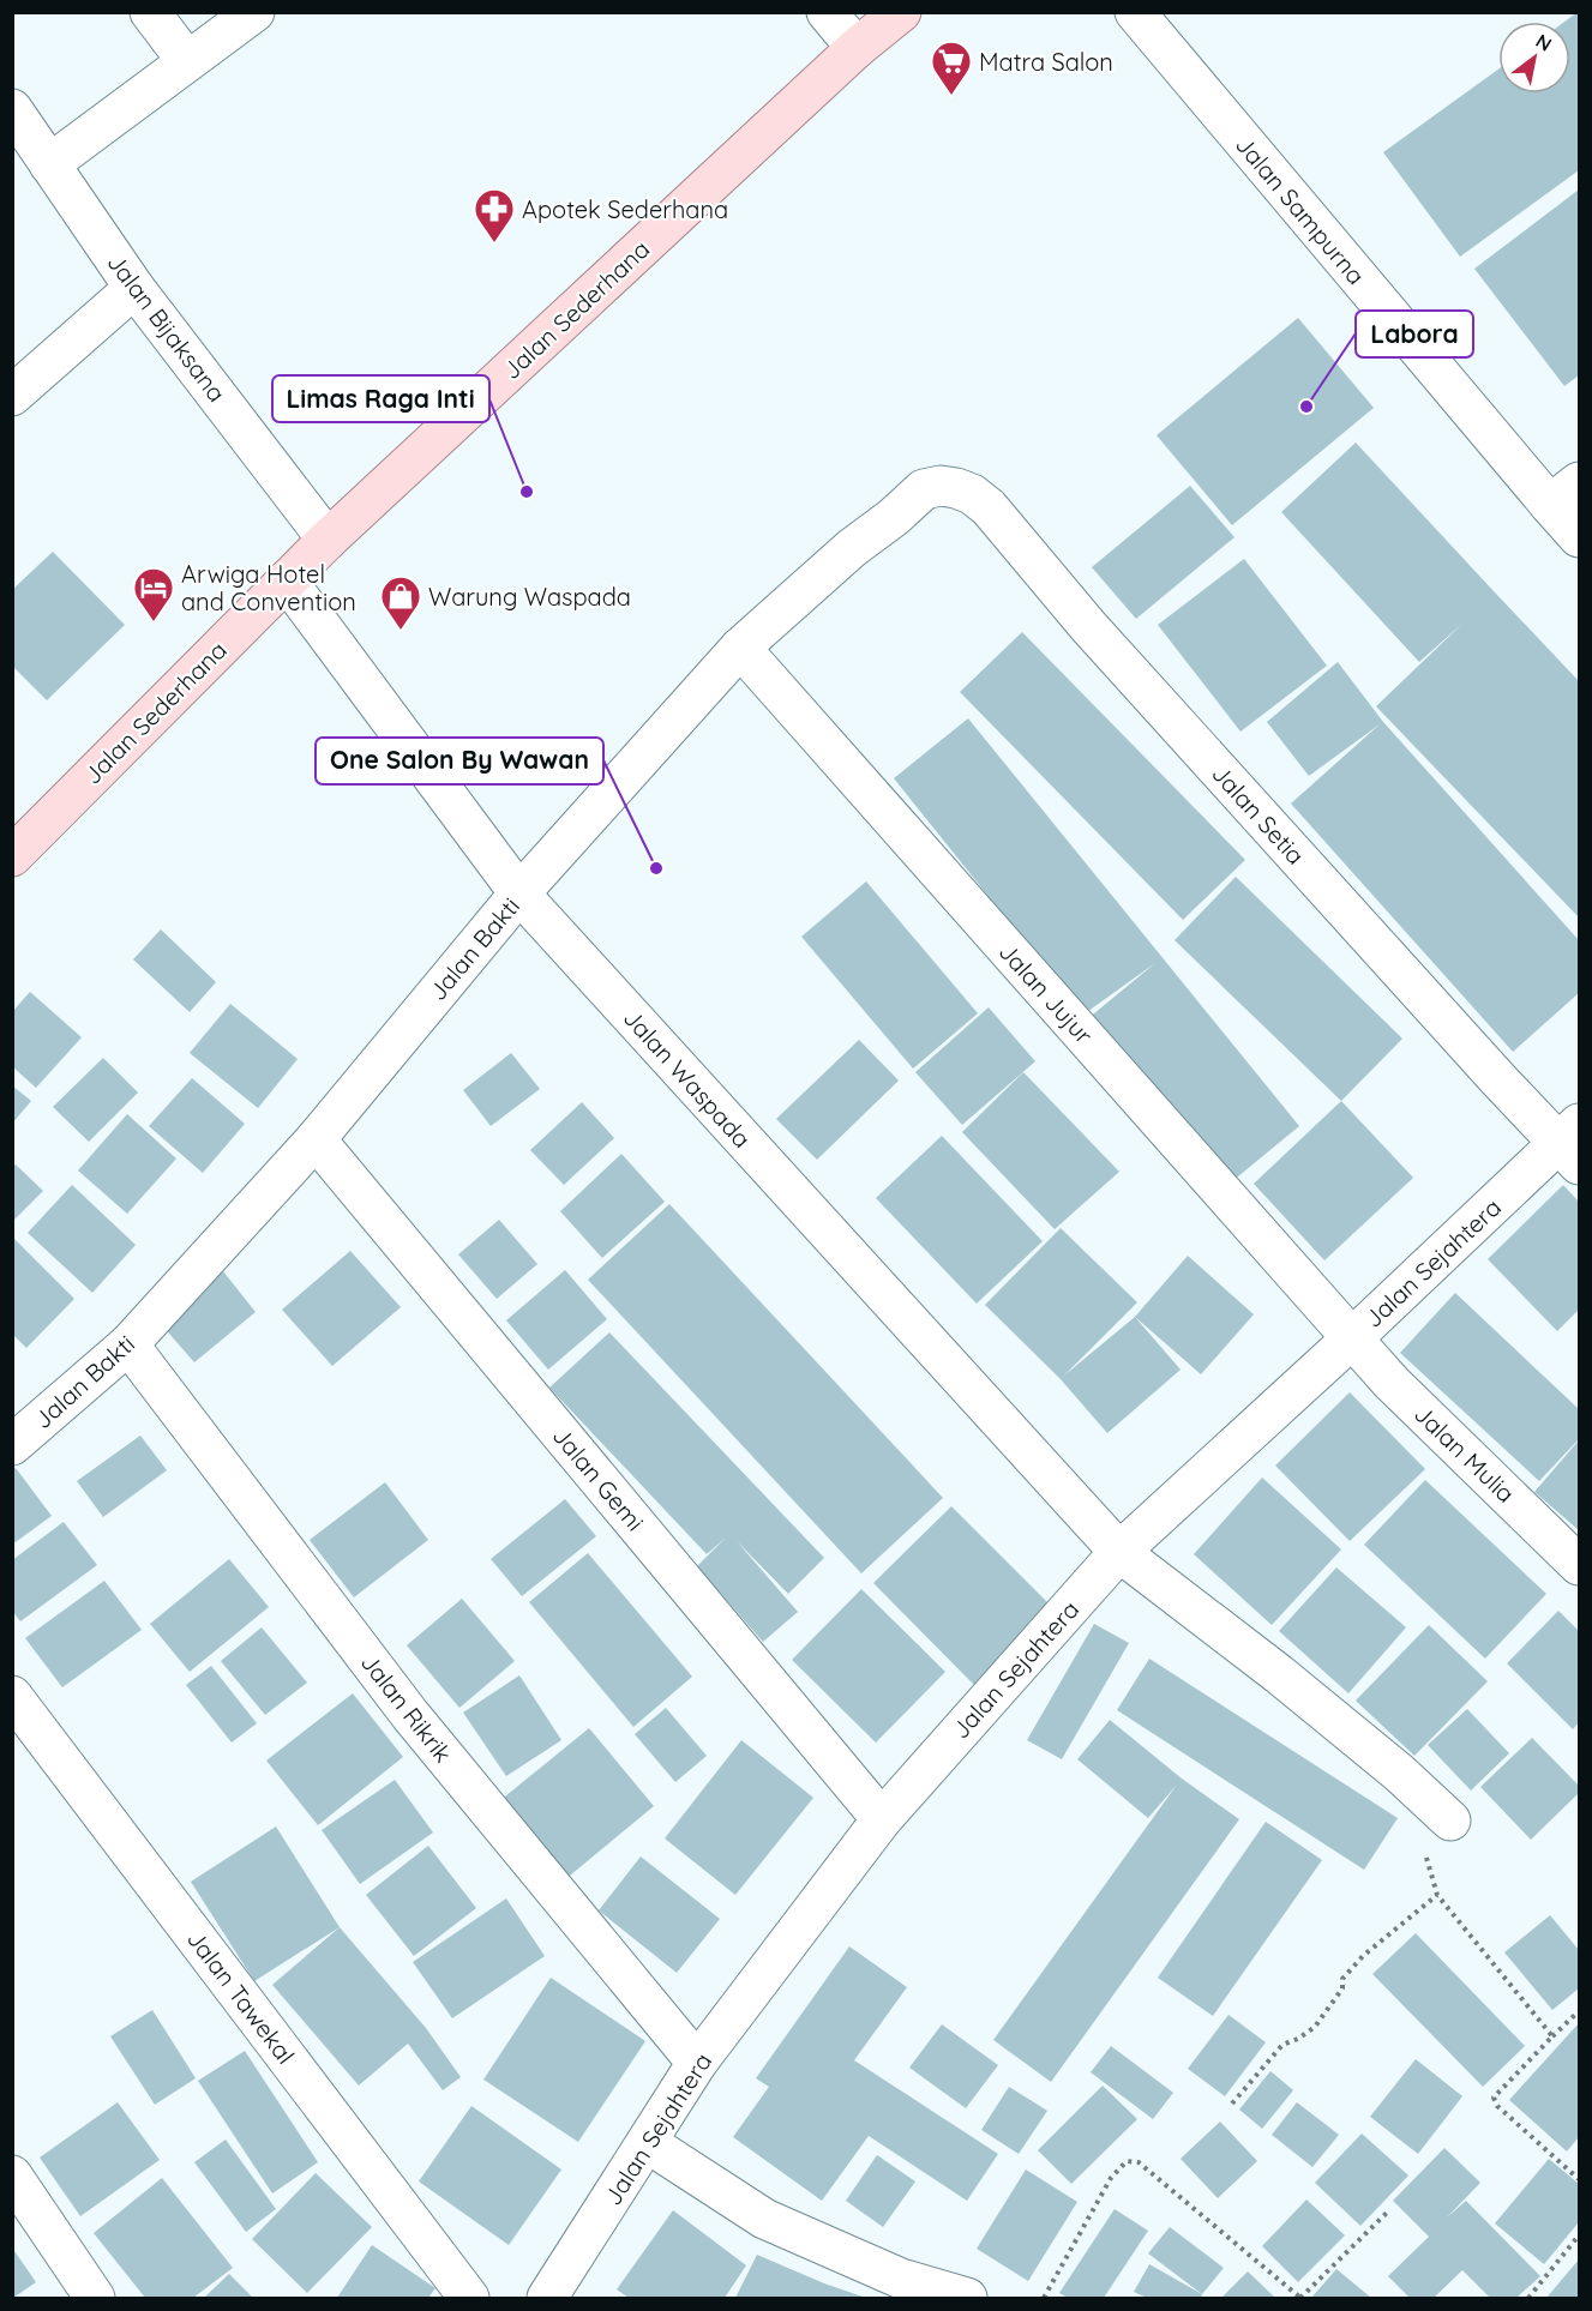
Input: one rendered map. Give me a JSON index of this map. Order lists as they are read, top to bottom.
{
  "streets": {
    "main road": ["Jalan Sederhana"],
    "street": [
      "Jalan Sampurna",
      "Jalan Bijaksana",
      "Jalan Setia",
      "Jalan Bakti",
      "Jalan Jujur",
      "Jalan Waspada",
      "Jalan Sejahtera",
      "Jalan Mulia",
      "Jalan Gemi",
      "Jalan Rikrik",
      "Jalan Tawekal"
    ]
  },
  "crossings": [
    ["Jalan Sederhana", "Jalan Bijaksana"],
    ["Jalan Sederhana", "Jalan Waspada"],
    ["Jalan Setia", "Jalan Bakti"],
    ["Jalan Setia", "Jalan Sejahtera"],
    ["Jalan Bakti", "Jalan Jujur"],
    ["Jalan Bakti", "Jalan Waspada"],
    ["Jalan Bakti", "Jalan Gemi"],
    ["Jalan Bakti", "Jalan Rikrik"],
    ["Jalan Jujur", "Jalan Sejahtera"],
    ["Jalan Jujur", "Jalan Mulia"],
    ["Jalan Waspada", "Jalan Sejahtera"],
    ["Jalan Sejahtera", "Jalan Mulia"],
    ["Jalan Sejahtera", "Jalan Gemi"],
    ["Jalan Sejahtera", "Jalan Rikrik"]
  ],
  "places": {
    "supermarket": ["Matra Salon"],
    "pharmacy": ["Apotek Sederhana"],
    "other": ["Labora", "Limas Raga Inti", "One Salon By Wawan"],
    "hotel": ["Arwiga Hotel and Convention"],
    "shop": ["Warung Waspada"]
  },
  "north": "top right"
}
